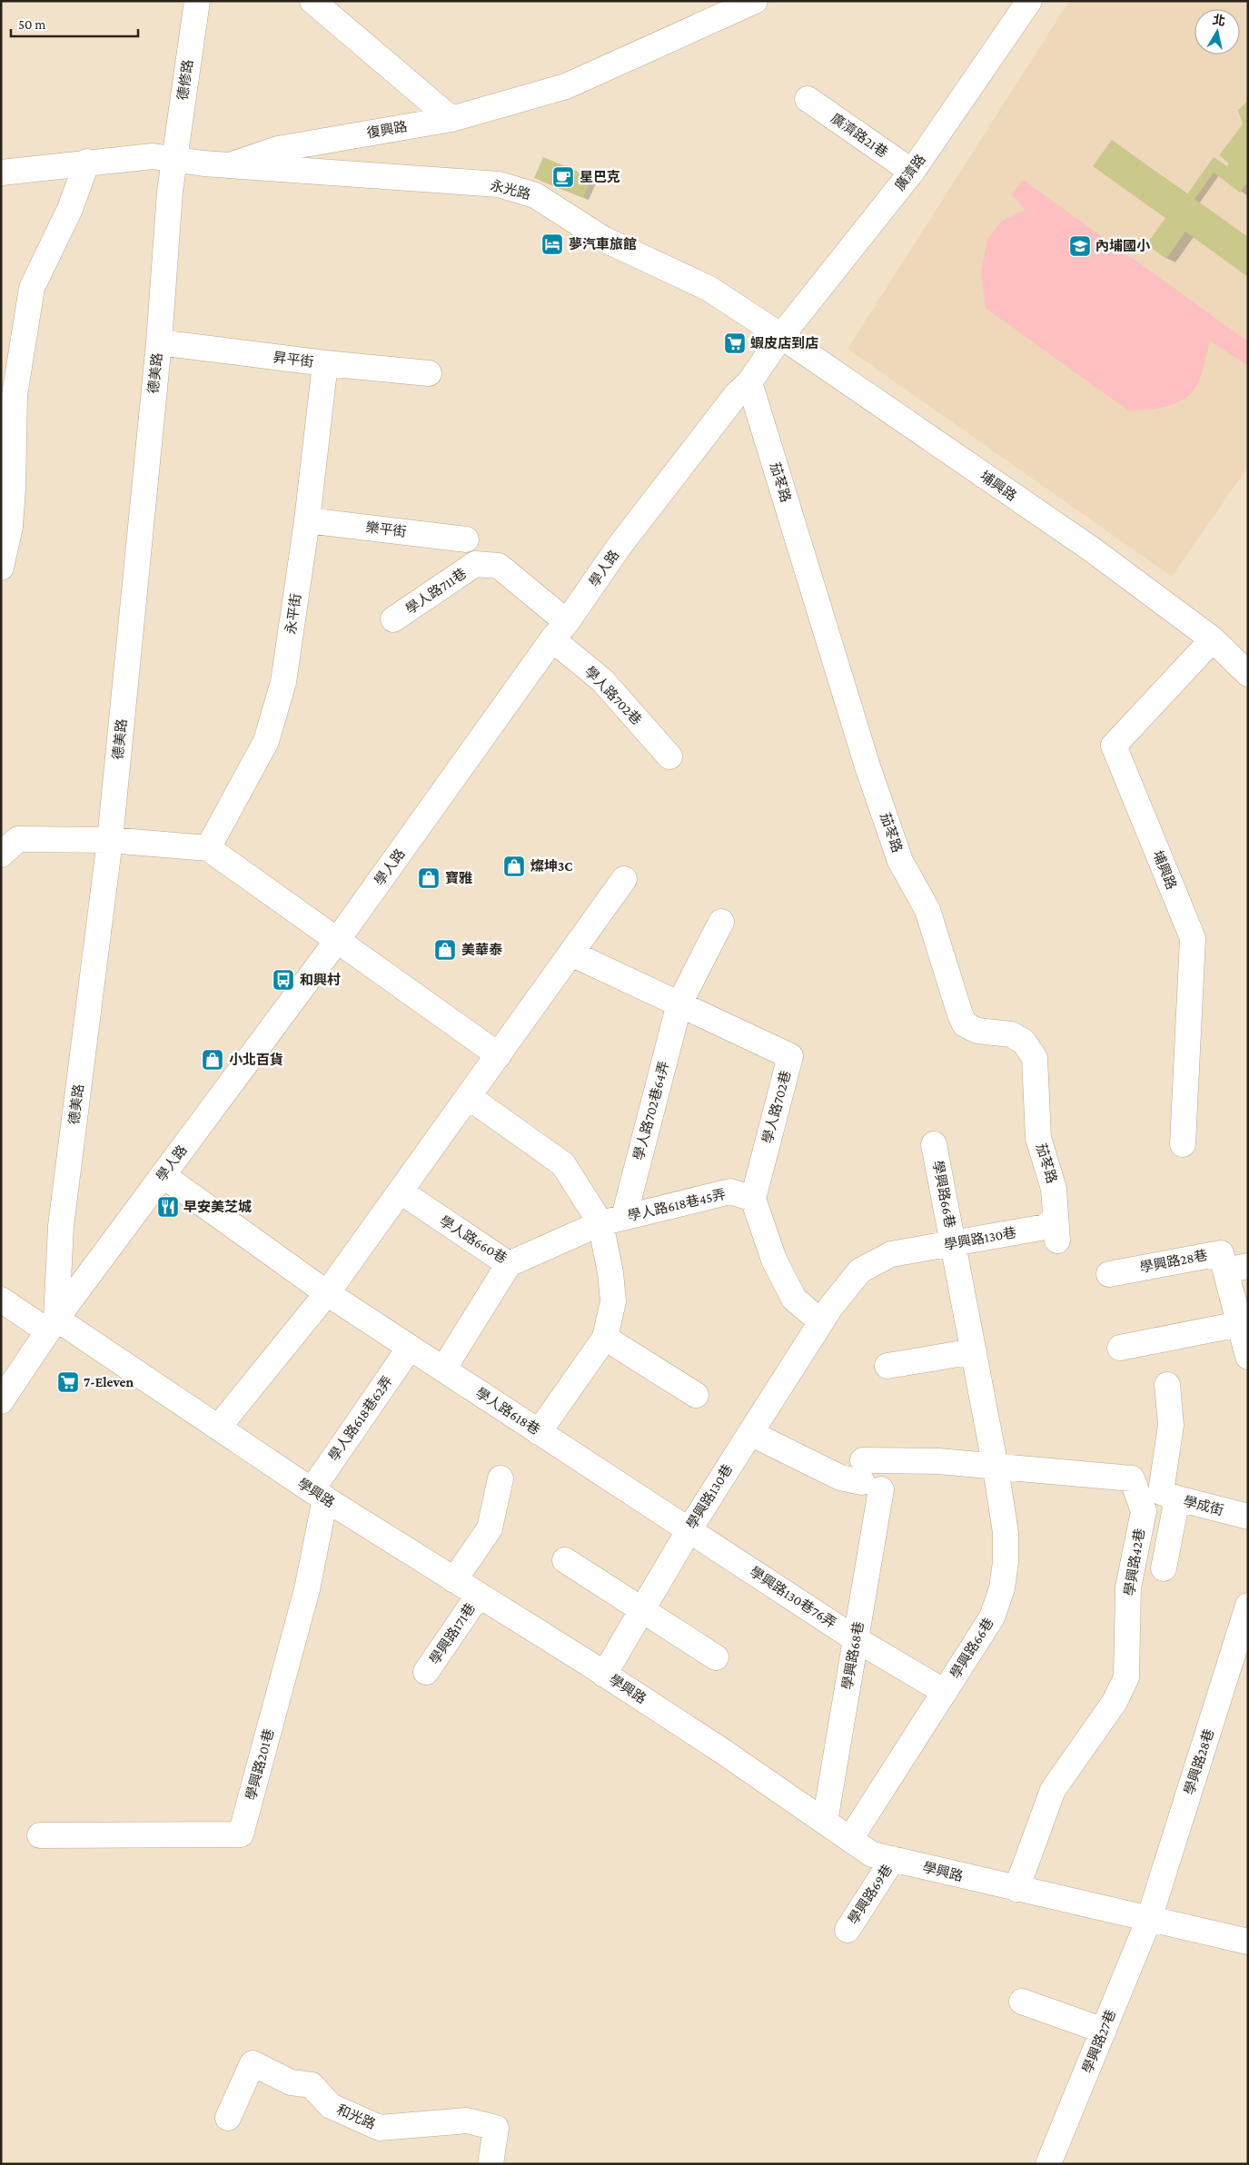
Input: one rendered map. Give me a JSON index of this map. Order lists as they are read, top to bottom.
{
  "streets": {
    "street": [
      "德修路",
      "復興路",
      "廣濟路21巷",
      "廣濟路",
      "永光路",
      "昇平街",
      "德美路",
      "茄苳路",
      "埔興路",
      "樂平街",
      "學人路",
      "學人路711巷",
      "永平街",
      "學人路702巷",
      "學人路702巷64弄",
      "學興路66巷",
      "學人路618巷45弄",
      "學興路130巷",
      "學人路660巷",
      "學興路28巷",
      "學人路618巷",
      "學人路618巷62弄",
      "學興路",
      "學成街",
      "學興路42巷",
      "學興路130巷76弄",
      "學興路171巷",
      "學興路68巷",
      "學興路201巷",
      "學興路69巷",
      "學興路27巷",
      "和光路"
    ]
  },
  "crossings": [
    ["德修路", "復興路"],
    ["德修路", "德美路"],
    ["復興路", "永光路"],
    ["復興路", "德美路"],
    ["廣濟路21巷", "廣濟路"],
    ["廣濟路", "永光路"],
    ["廣濟路", "埔興路"],
    ["廣濟路", "學人路"],
    ["永光路", "埔興路"],
    ["永光路", "學人路"],
    ["昇平街", "德美路"],
    ["昇平街", "永平街"],
    ["德美路", "學人路"],
    ["德美路", "學興路"],
    ["茄苳路", "學人路"],
    ["茄苳路", "學興路130巷"],
    ["埔興路", "學人路"],
    ["樂平街", "永平街"],
    ["學人路", "學人路711巷"],
    ["學人路", "學人路702巷"],
    ["學人路", "學人路618巷"],
    ["學人路", "學興路"],
    ["學人路711巷", "學人路702巷"],
    ["學人路702巷", "學人路702巷64弄"],
    ["學人路702巷", "學人路618巷45弄"],
    ["學人路702巷64弄", "學人路618巷45弄"],
    ["學人路702巷64弄", "學人路660巷"],
    ["學興路66巷", "學興路130巷"],
    ["學興路66巷", "學興路"],
    ["學興路66巷", "學興路42巷"],
    ["學興路66巷", "學興路130巷76弄"],
    ["學人路618巷45弄", "學人路660巷"],
    ["學興路130巷", "學人路618巷"],
    ["學興路130巷", "學興路"],
    ["學興路130巷", "學興路42巷"],
    ["學興路130巷", "學興路130巷76弄"],
    ["學興路28巷", "學興路"],
    ["學興路28巷", "學興路27巷"],
    ["學人路618巷", "學人路618巷62弄"],
    ["學人路618巷", "學興路130巷76弄"],
    ["學人路618巷62弄", "學興路"],
    ["學人路618巷62弄", "學興路201巷"],
    ["學興路", "學興路42巷"],
    ["學興路", "學興路171巷"],
    ["學興路", "學興路68巷"],
    ["學興路", "學興路201巷"],
    ["學興路", "學興路69巷"],
    ["學興路", "學興路27巷"],
    ["學興路42巷", "學興路68巷"],
    ["學興路130巷76弄", "學興路68巷"]
  ],
  "places": {
    "cafe": ["星巴克"],
    "hotel": ["夢汽車旅館"],
    "school or university": ["內埔國小"],
    "supermarket": ["蝦皮店到店", "7-Eleven"],
    "shop": [
      "燦坤3C",
      "寶雅",
      "美華泰",
      "小北百貨"
    ],
    "bus stop": ["和興村"],
    "restaurant": ["早安美芝城"]
  },
  "scale_bar": "50 m",
  "north": "top"
}
